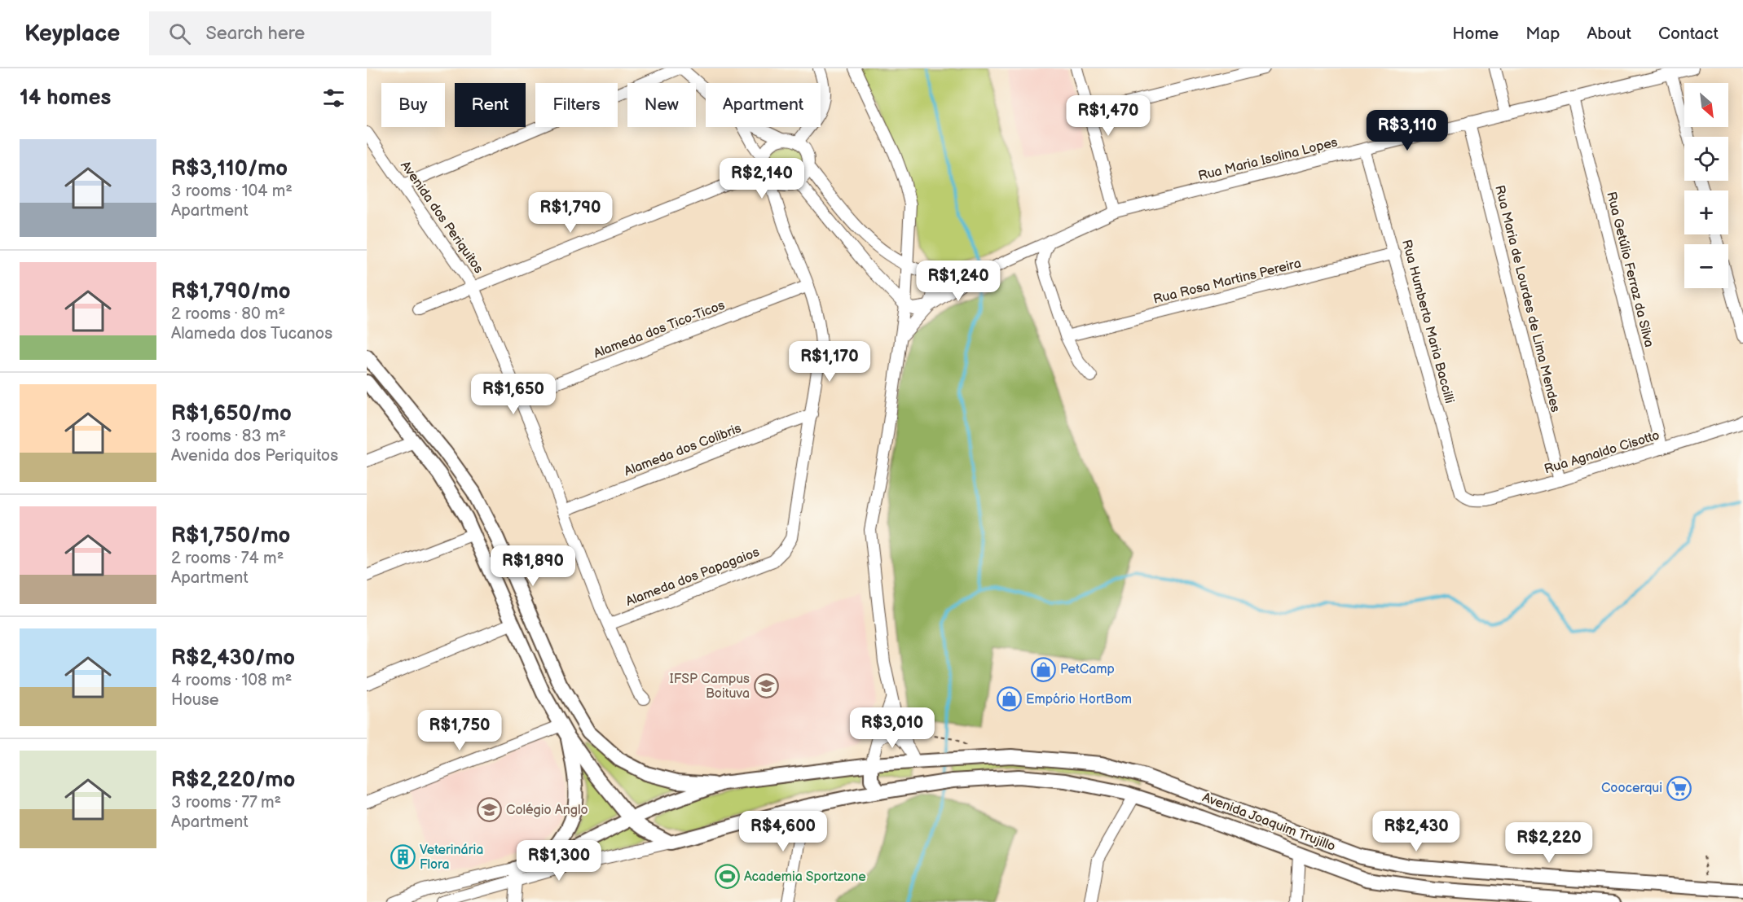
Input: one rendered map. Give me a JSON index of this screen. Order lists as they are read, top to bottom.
{
  "streets": {
    "main road": ["Avenida Joaquim Trujillo"],
    "street": [
      "Rua Maria Isolina Lopes",
      "Avenida dos Periquitos",
      "Rua Getúlio Ferraz da Silva",
      "Rua Rosa Martins Pereira",
      "Rua Maria de Lourdes de Lima Mendes",
      "Rua Humberto Maria Baccilli",
      "Alameda dos Tico-Ticos",
      "Alameda dos Colibris",
      "Rua Agnaldo Cisotto",
      "Alameda dos Papagaios"
    ]
  },
  "crossings": [
    ["Rua Maria Isolina Lopes", "Rua Getúlio Ferraz da Silva"],
    ["Rua Maria Isolina Lopes", "Rua Maria de Lourdes de Lima Mendes"],
    ["Rua Maria Isolina Lopes", "Rua Humberto Maria Baccilli"],
    ["Avenida dos Periquitos", "Alameda dos Tico-Ticos"],
    ["Avenida dos Periquitos", "Alameda dos Colibris"],
    ["Avenida dos Periquitos", "Alameda dos Papagaios"],
    ["Rua Getúlio Ferraz da Silva", "Rua Agnaldo Cisotto"],
    ["Rua Rosa Martins Pereira", "Rua Humberto Maria Baccilli"],
    ["Rua Maria de Lourdes de Lima Mendes", "Rua Agnaldo Cisotto"],
    ["Rua Humberto Maria Baccilli", "Rua Agnaldo Cisotto"],
    ["Alameda dos Colibris", "Alameda dos Papagaios"]
  ],
  "places": {
    "shop": ["PetCamp", "Empório HortBom"],
    "school or university": ["IFSP Campus Boituva", "Colégio Anglo"],
    "supermarket": ["Coocerqui"],
    "building": ["Veterinária Flora"],
    "sports": ["Academia Sportzone"]
  },
  "north": "bottom right",
  "page": {
    "header": "Keyplace",
    "search": "Search here",
    "nav": [
      "Home",
      "Map",
      "About",
      "Contact"
    ],
    "heading": "14 homes",
    "map_buttons": ["+", "−"],
    "chip": [
      "Buy",
      "Rent",
      "Filters",
      "New",
      "Apartment"
    ],
    "price": [
      "R$1,470",
      "R$3,110",
      "R$2,140",
      "R$1,790",
      "R$1,240",
      "R$1,170",
      "R$1,650",
      "R$1,890",
      "R$3,010",
      "R$1,750",
      "R$4,600",
      "R$2,430",
      "R$2,220",
      "R$1,300"
    ],
    "list": [
      {
        "name": "R$3,110/mo",
        "note": "3 rooms · 104 m² · Apartment"
      },
      {
        "name": "R$1,790/mo",
        "note": "2 rooms · 80 m² · Alameda dos Tucanos"
      },
      {
        "name": "R$1,650/mo",
        "note": "3 rooms · 83 m² · Avenida dos Periquitos"
      },
      {
        "name": "R$1,750/mo",
        "note": "2 rooms · 74 m² · Apartment"
      },
      {
        "name": "R$2,430/mo",
        "note": "4 rooms · 108 m² · House"
      },
      {
        "name": "R$2,220/mo",
        "note": "3 rooms · 77 m² · Apartment"
      }
    ]
  }
}
